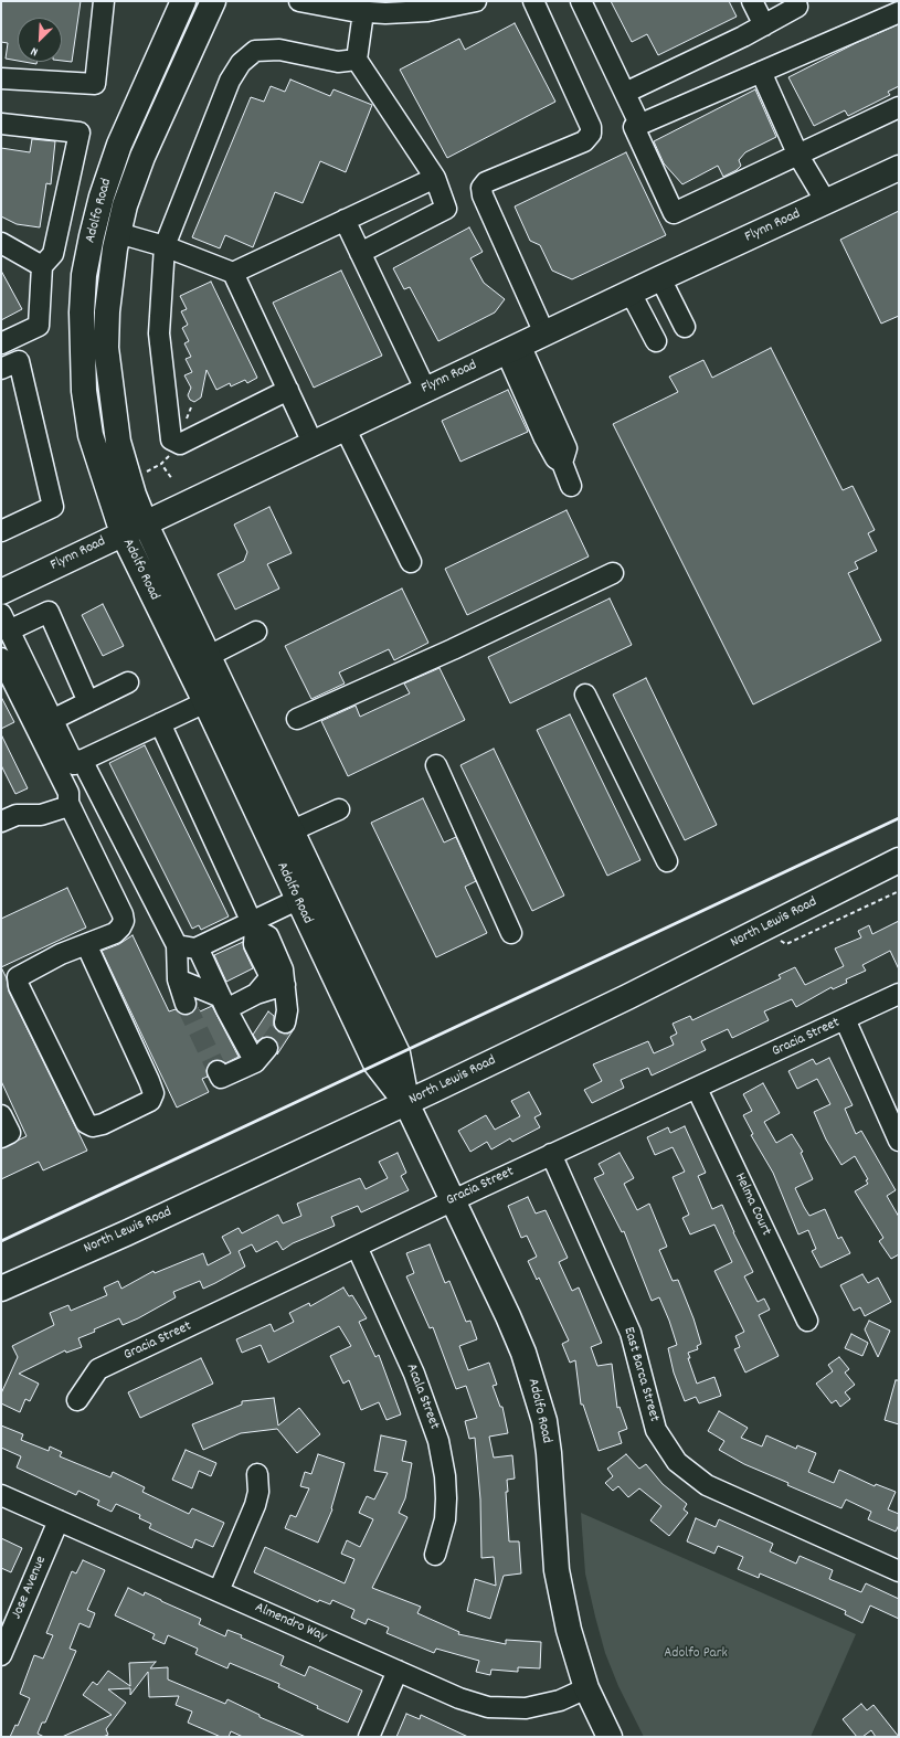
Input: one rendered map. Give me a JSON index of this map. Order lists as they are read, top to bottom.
{
  "streets": {
    "main road": ["Adolfo Road", "Flynn Road", "North Lewis Road"],
    "street": [
      "Gracia Street",
      "Helma Court",
      "East Barca Street",
      "Acala Street",
      "Jose Avenue",
      "Almendro Way"
    ]
  },
  "crossings": [
    ["Adolfo Road", "Flynn Road"],
    ["Adolfo Road", "North Lewis Road"],
    ["Adolfo Road", "Gracia Street"],
    ["Adolfo Road", "Almendro Way"],
    ["Gracia Street", "Helma Court"],
    ["Gracia Street", "East Barca Street"],
    ["Gracia Street", "Acala Street"],
    ["Jose Avenue", "Almendro Way"]
  ],
  "parks": ["Adolfo Park"],
  "north": "bottom left"
}
